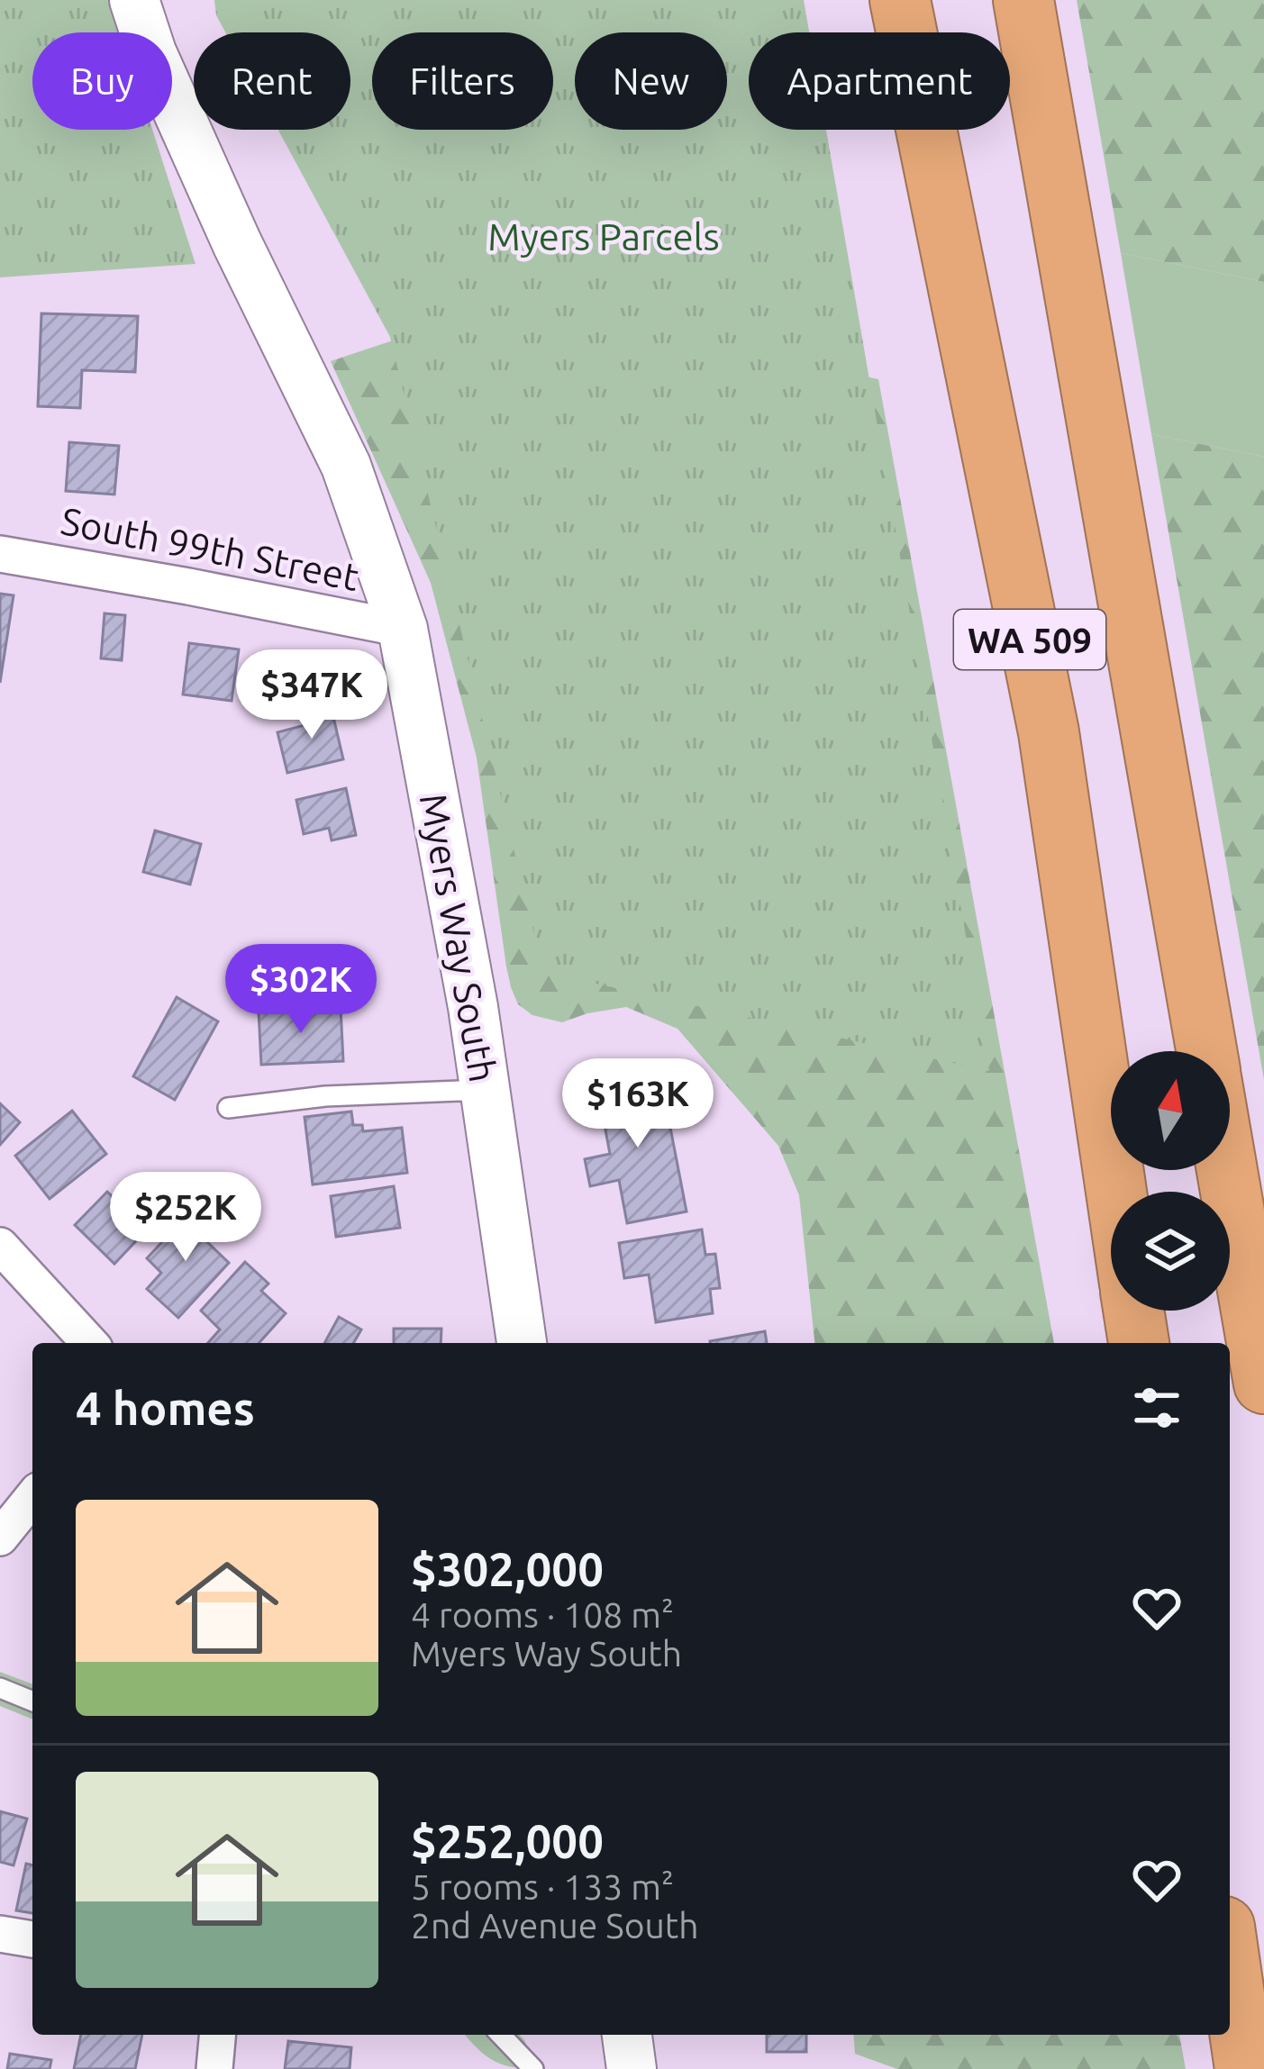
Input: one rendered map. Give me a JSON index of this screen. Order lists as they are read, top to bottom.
{
  "streets": {
    "highway": ["WA 509"],
    "main road": ["Myers Way South"],
    "street": ["South 99th Street"]
  },
  "crossings": [
    ["South 99th Street", "Myers Way South"]
  ],
  "parks": ["Myers Parcels"],
  "north": "top",
  "page": {
    "chip": [
      "Buy",
      "Rent",
      "Filters",
      "New",
      "Apartment"
    ],
    "price": [
      "$347K",
      "$302K",
      "$163K",
      "$252K"
    ],
    "heading": "4 homes",
    "list": [
      {
        "name": "$302,000",
        "note": "4 rooms · 108 m² · Myers Way South"
      },
      {
        "name": "$252,000",
        "note": "5 rooms · 133 m² · 2nd Avenue South"
      }
    ]
  }
}
